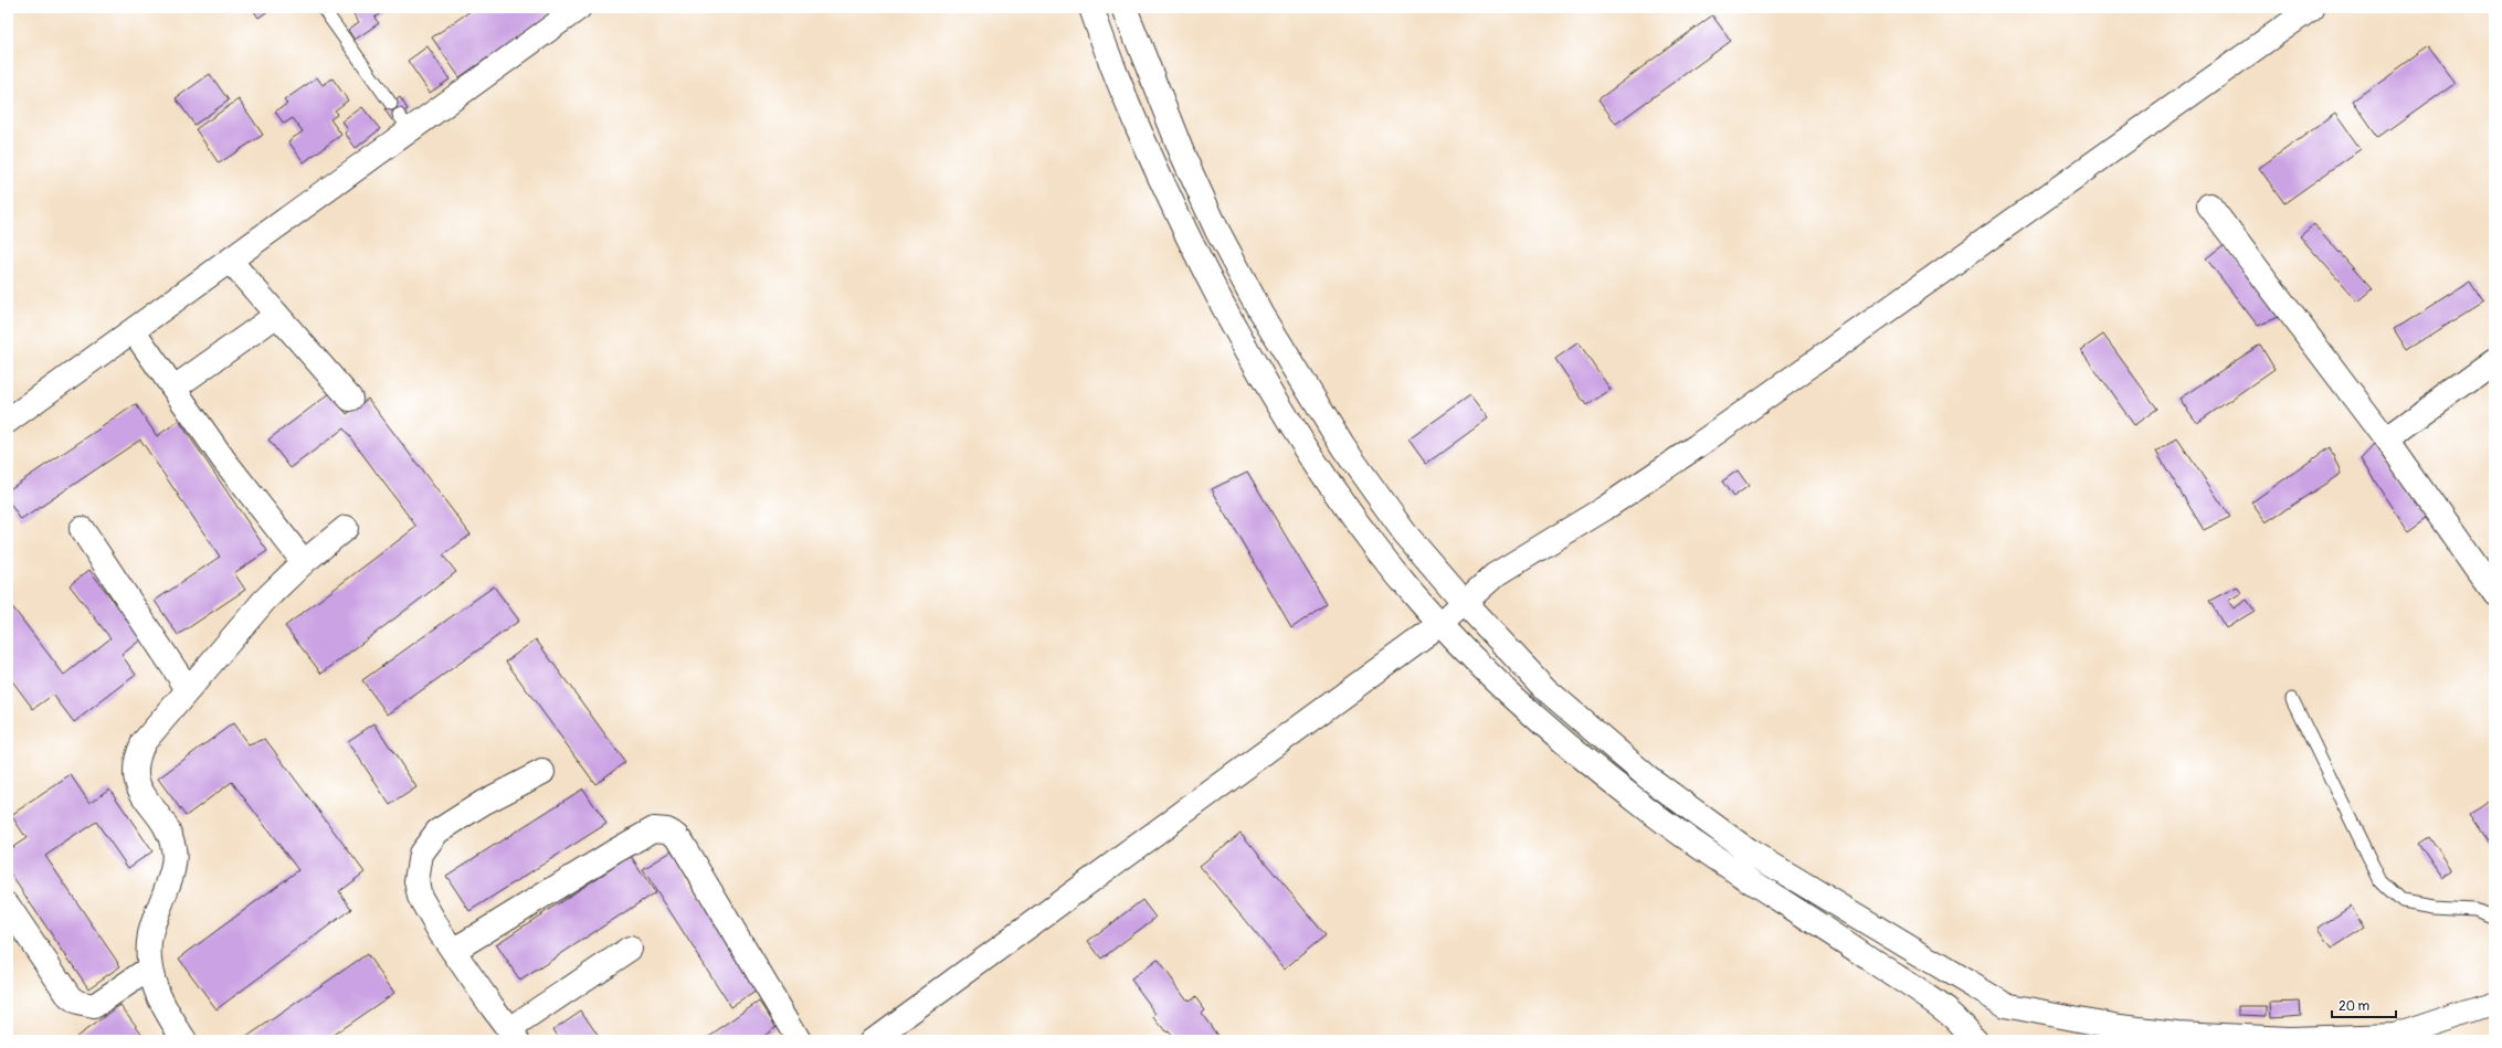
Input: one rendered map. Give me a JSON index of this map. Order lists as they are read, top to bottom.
{
  "scale_bar": "20 m"
}
